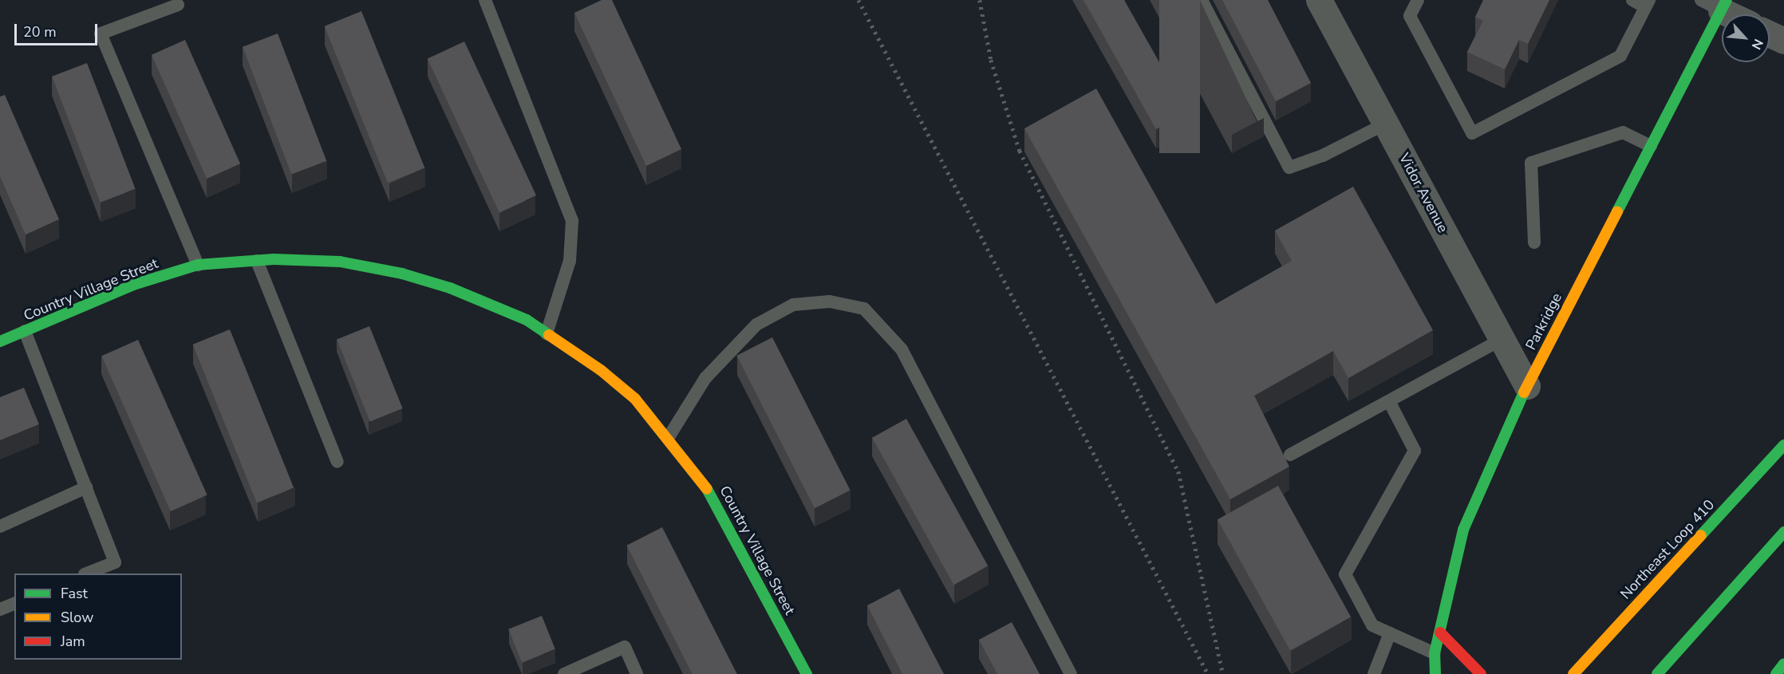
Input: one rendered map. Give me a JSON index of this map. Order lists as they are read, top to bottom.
{
  "streets": {
    "main road": ["Country Village Street", "Parkridge", "Northeast Loop 410"],
    "street": ["Vidor Avenue"]
  },
  "crossings": [
    ["Vidor Avenue", "Parkridge"]
  ],
  "legend": ["Fast", "Slow", "Jam"],
  "scale_bar": "20 m",
  "north": "bottom right"
}
